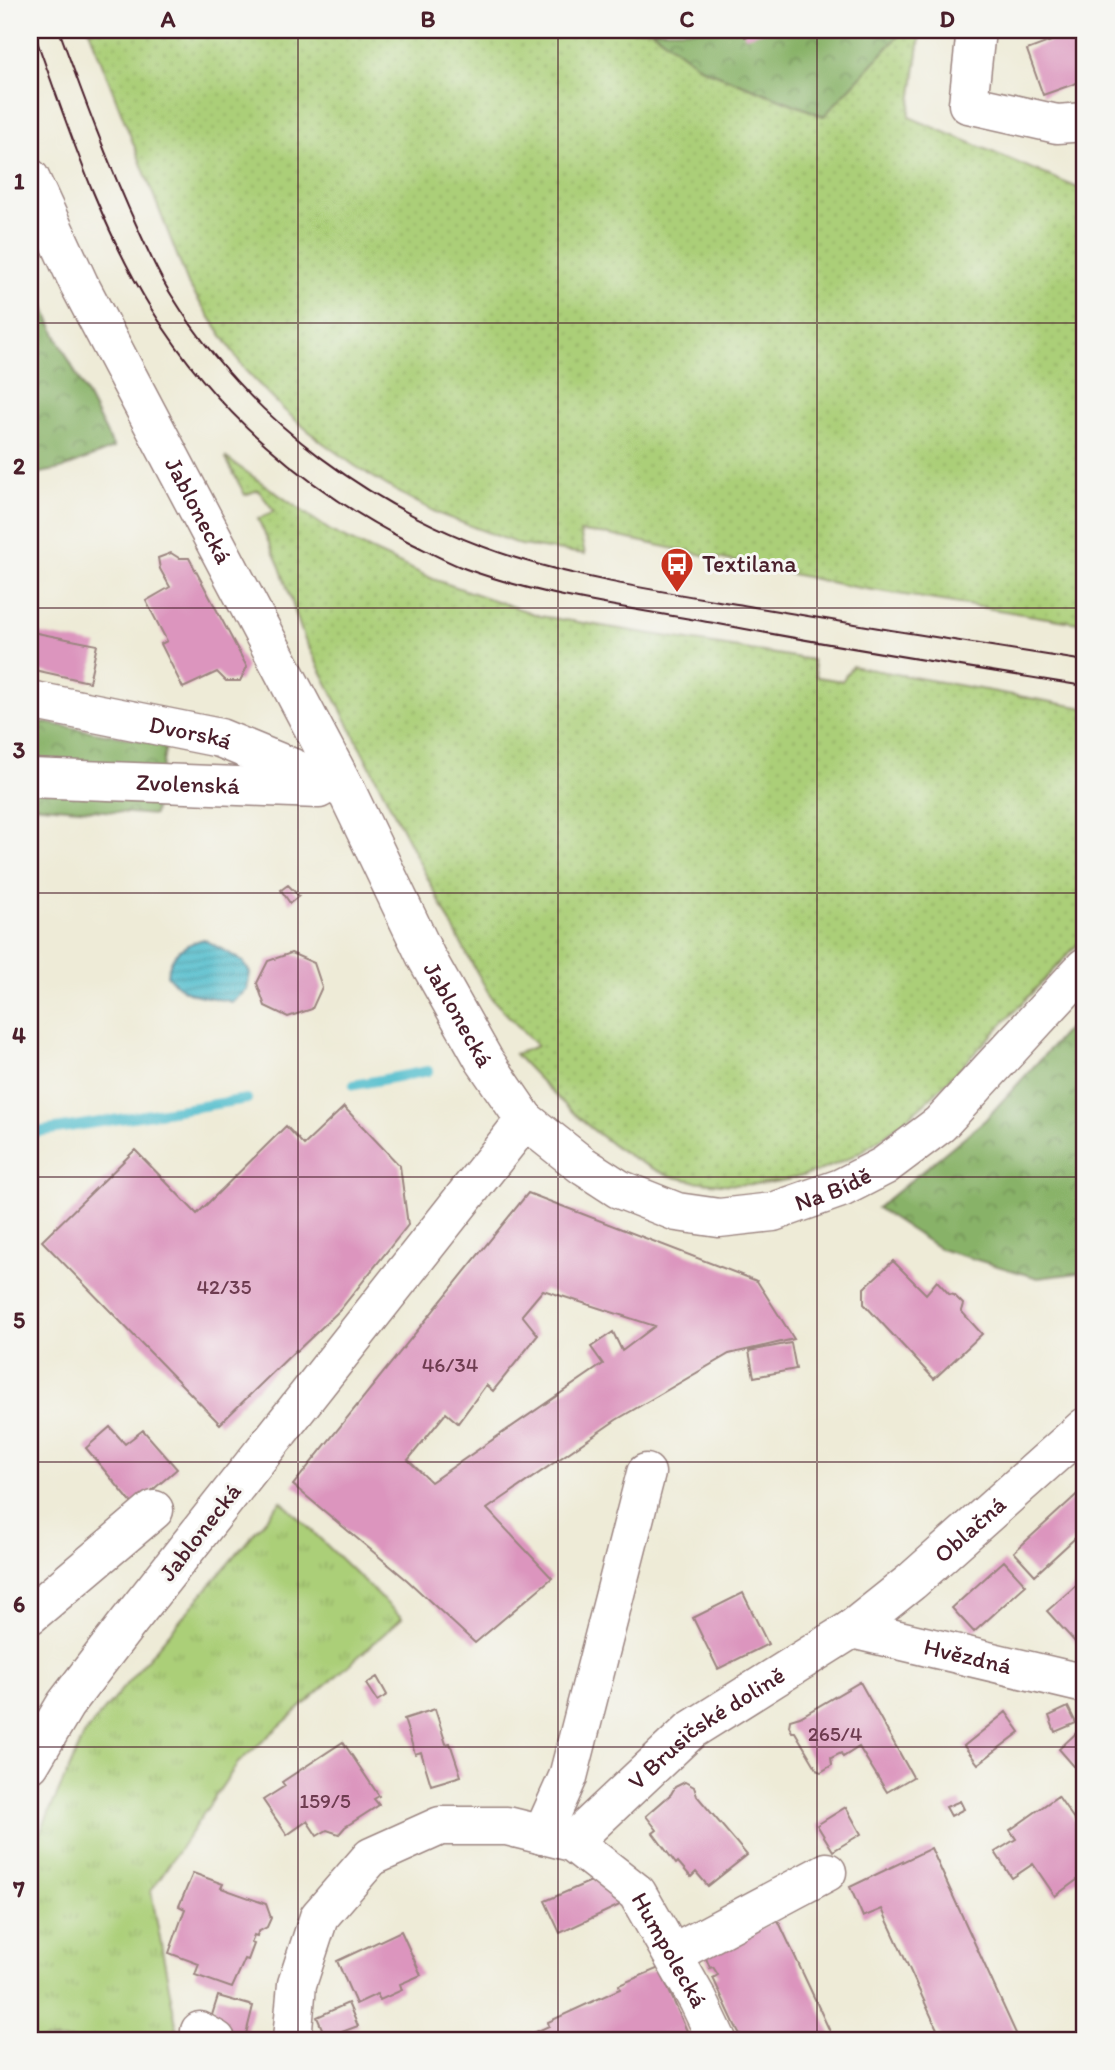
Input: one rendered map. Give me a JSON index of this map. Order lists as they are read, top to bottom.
{
  "streets": {
    "street": [
      "Jablonecká",
      "Dvorská",
      "Zvolenská",
      "Na Bídě",
      "Oblačná",
      "Hvězdná",
      "V Brusičské dolině",
      "Humpolecká"
    ]
  },
  "crossings": [
    ["Jablonecká", "Dvorská"],
    ["Jablonecká", "Zvolenská"],
    ["Jablonecká", "Na Bídě"],
    ["Dvorská", "Zvolenská"],
    ["Oblačná", "Hvězdná"],
    ["Oblačná", "V Brusičské dolině"],
    ["Hvězdná", "V Brusičské dolině"],
    ["V Brusičské dolině", "Humpolecká"]
  ],
  "places": {
    "bus stop": ["Textilana"]
  },
  "house_numbers": [
    "42/35",
    "46/34",
    "265/4",
    "159/5"
  ],
  "grid": {
    "columns": [
      "A",
      "B",
      "C",
      "D"
    ],
    "rows": [
      "1",
      "2",
      "3",
      "4",
      "5",
      "6",
      "7"
    ]
  }
}
